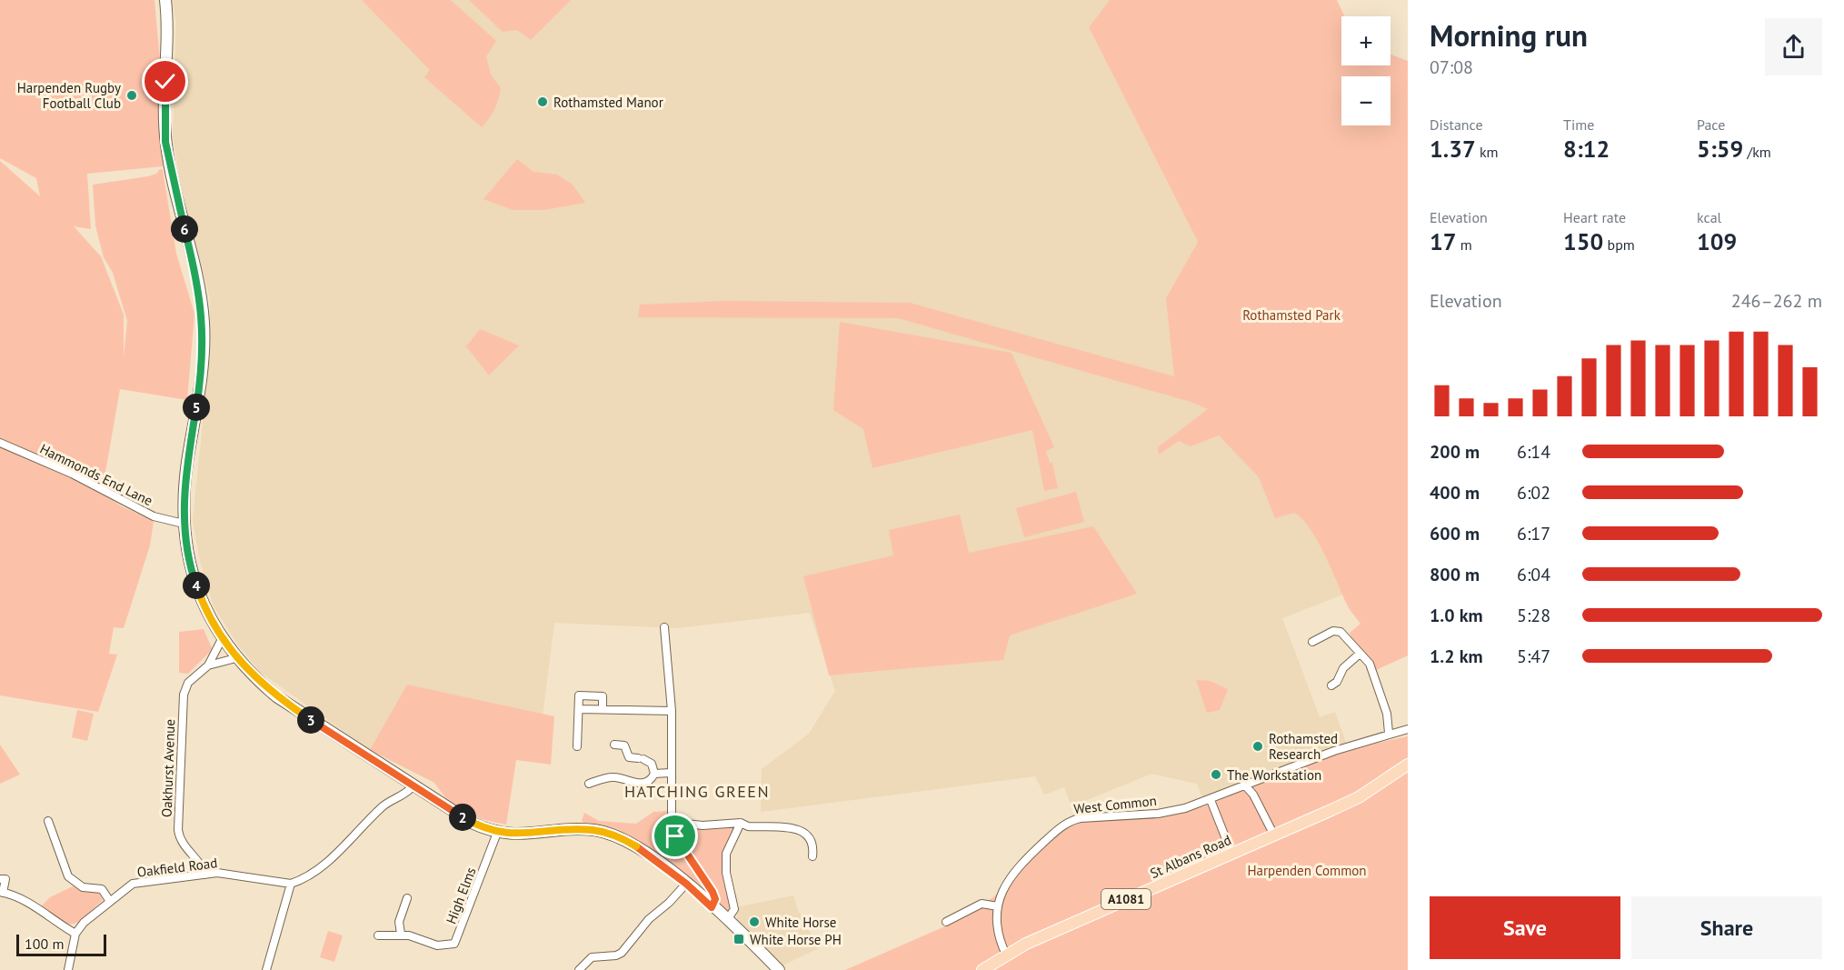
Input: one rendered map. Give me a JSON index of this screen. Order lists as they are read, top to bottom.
{
  "streets": {
    "main road": ["St Albans Road", "A1081"],
    "street": [
      "Hammonds End Lane",
      "Oakhurst Avenue",
      "West Common",
      "Oakfield Road",
      "High Elms"
    ]
  },
  "crossings": [
    ["Oakhurst Avenue", "Oakfield Road"],
    ["West Common", "St Albans Road"]
  ],
  "districts": ["HATCHING GREEN"],
  "parks": ["Rothamsted Park", "Harpenden Common"],
  "places": {
    "other": [
      "Harpenden Rugby Football Club",
      "Rothamsted Manor",
      "Rothamsted Research",
      "The Workstation",
      "White Horse"
    ],
    "transit": ["White Horse PH"]
  },
  "scale_bar": "100 m",
  "page": {
    "heading": ["Morning run", "07:08"],
    "map_buttons": ["+", "−"],
    "stats": [
      ["Distance", "1.37 km"],
      ["Time", "8:12"],
      ["Pace", "5:59 /km"],
      ["Elevation", "17 m"],
      ["Heart rate", "150 bpm"],
      ["kcal", "109"]
    ],
    "pins": [
      "6",
      "5",
      "4",
      "3",
      "2"
    ],
    "chart": ["Elevation", "246–262 m"],
    "list": [
      {
        "name": "200 m",
        "note": "6:14"
      },
      {
        "name": "400 m",
        "note": "6:02"
      },
      {
        "name": "600 m",
        "note": "6:17"
      },
      {
        "name": "800 m",
        "note": "6:04"
      },
      {
        "name": "1.0 km",
        "note": "5:28"
      },
      {
        "name": "1.2 km",
        "note": "5:47"
      }
    ],
    "buttons": ["Save", "Share"],
    "scale": "100 m"
  }
}
